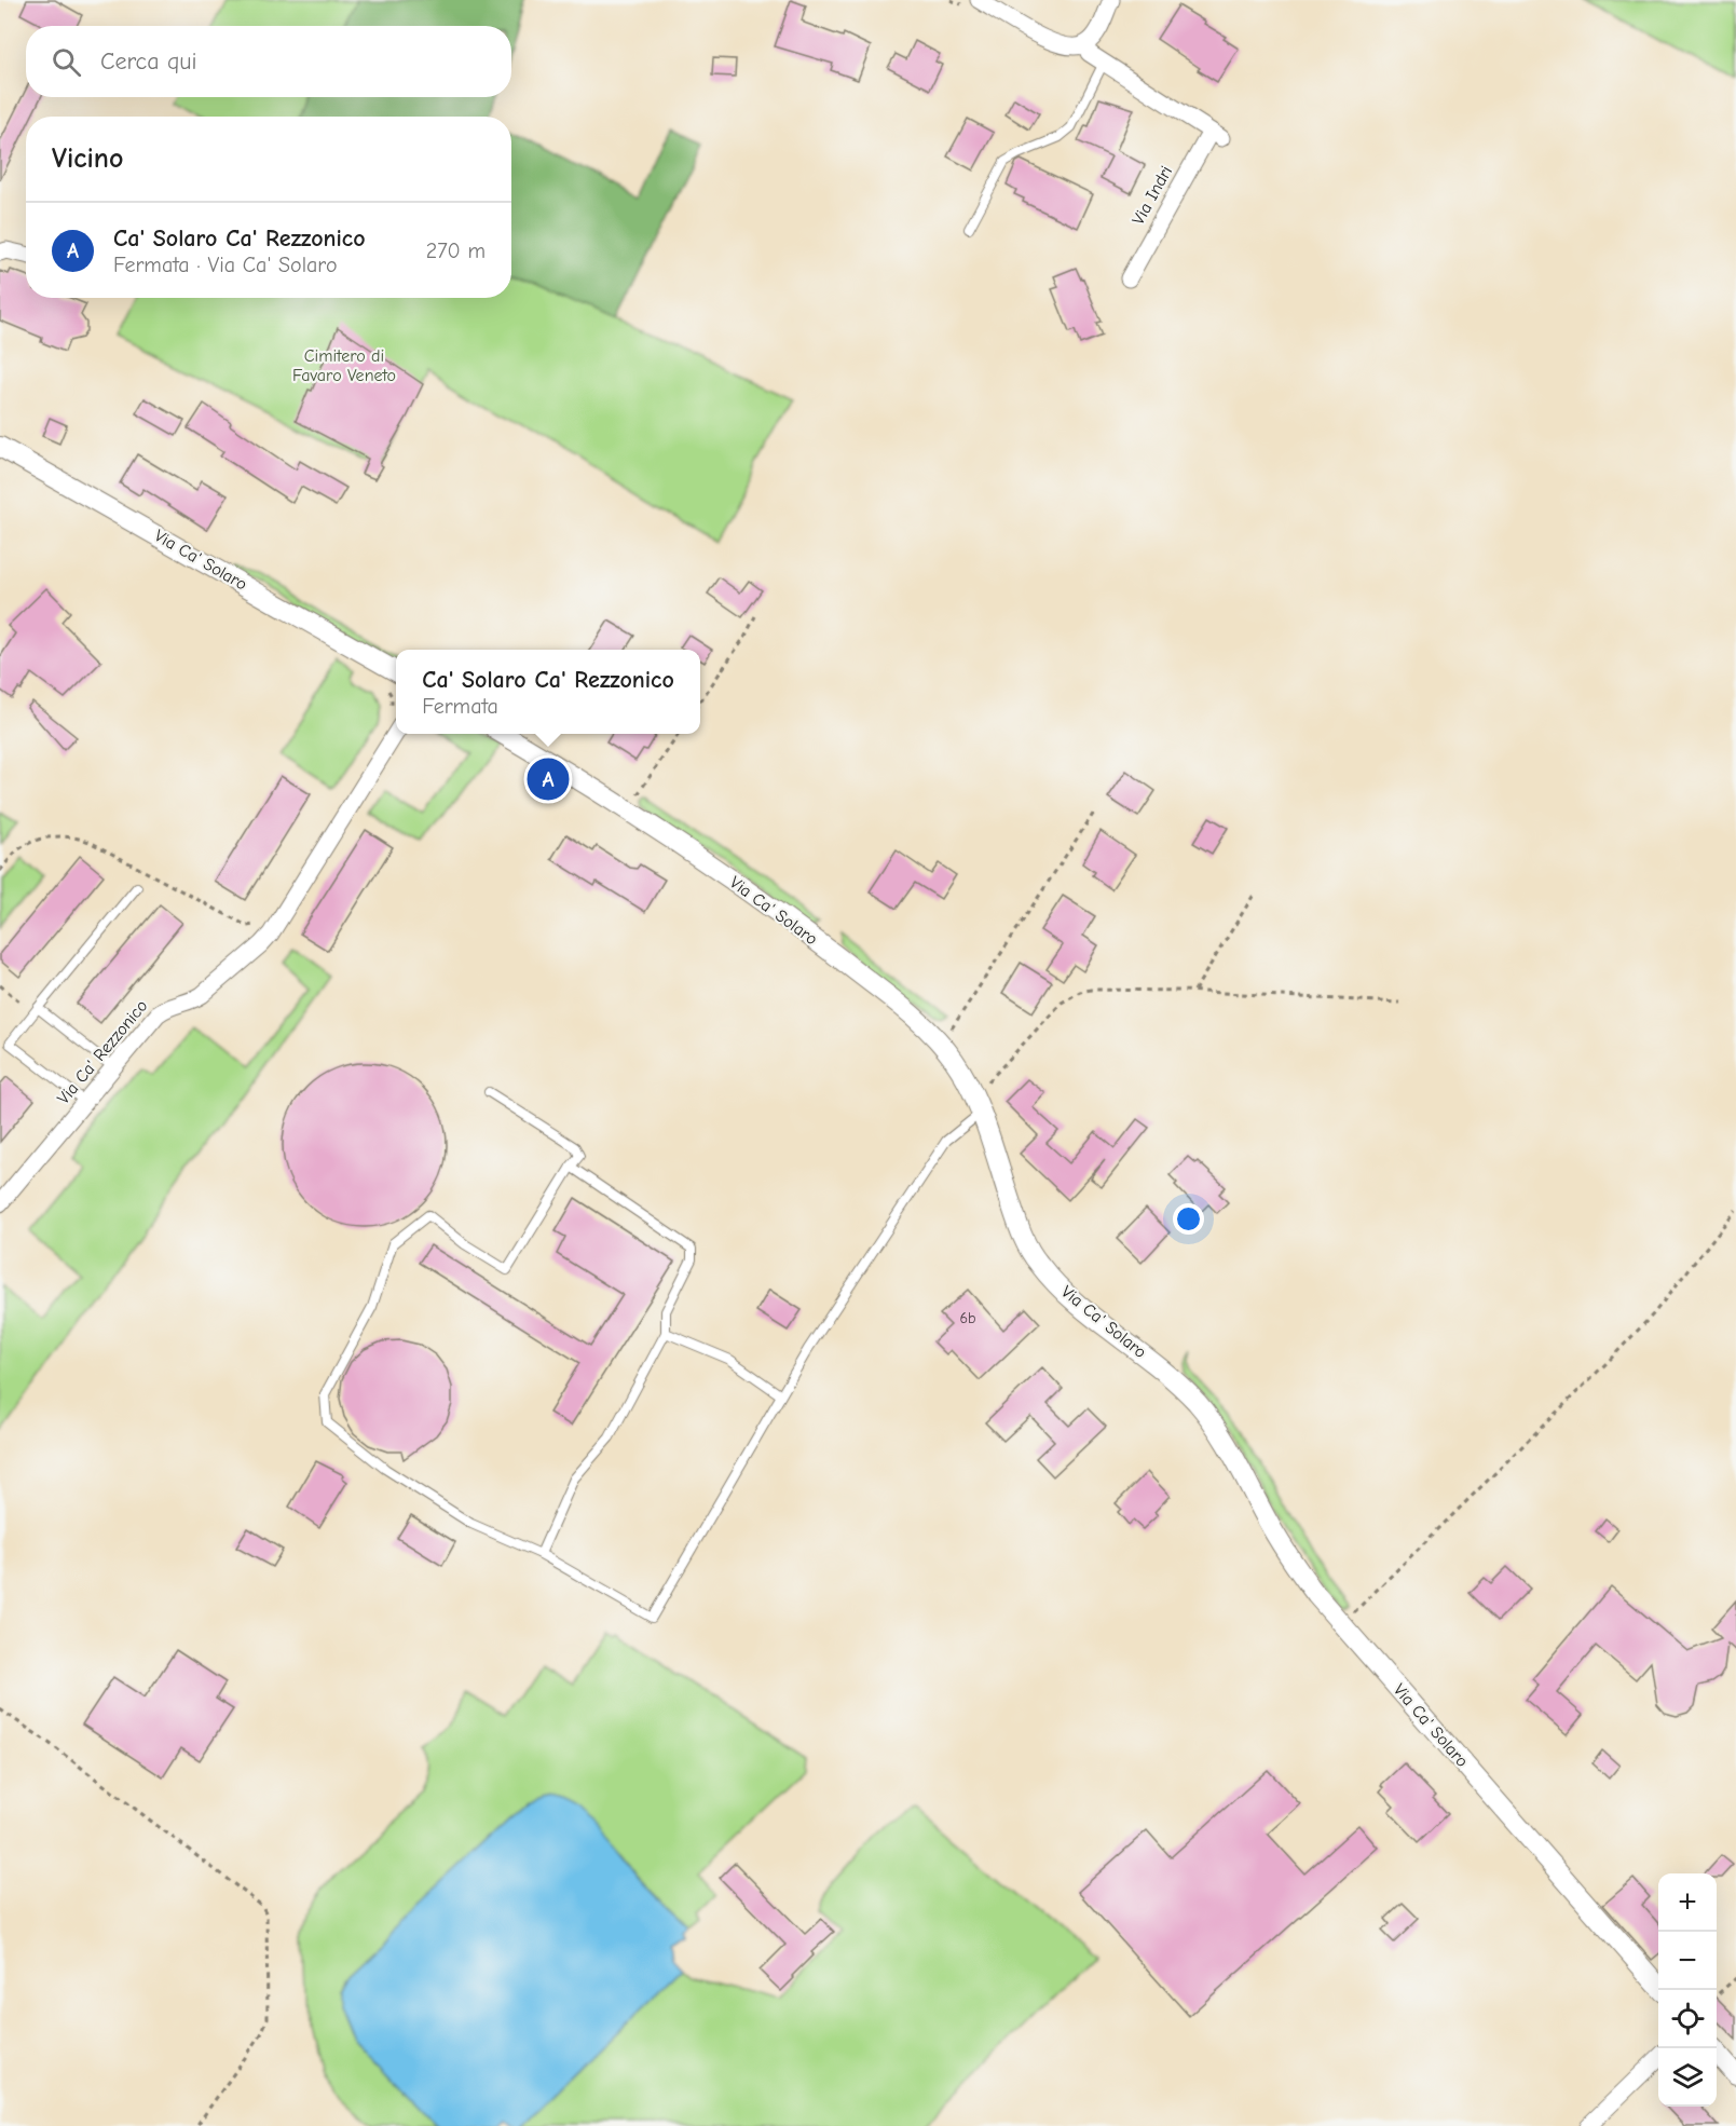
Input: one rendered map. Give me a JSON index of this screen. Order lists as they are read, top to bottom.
{
  "streets": {
    "street": ["Via Indri", "Via Ca' Solaro", "Via Ca' Rezzonico"]
  },
  "parks": ["Cimitero di Favaro Veneto"],
  "house_numbers": ["6b"],
  "page": {
    "search": "Cerca qui",
    "heading": "Vicino",
    "list": [
      {
        "mark": "A",
        "name": "Ca' Solaro Ca' Rezzonico",
        "note": "Fermata · Via Ca' Solaro",
        "value": "270 m"
      }
    ],
    "popup": ["Ca' Solaro Ca' Rezzonico", "Fermata"],
    "pins": "A",
    "map_buttons": ["+", "−"]
  }
}
